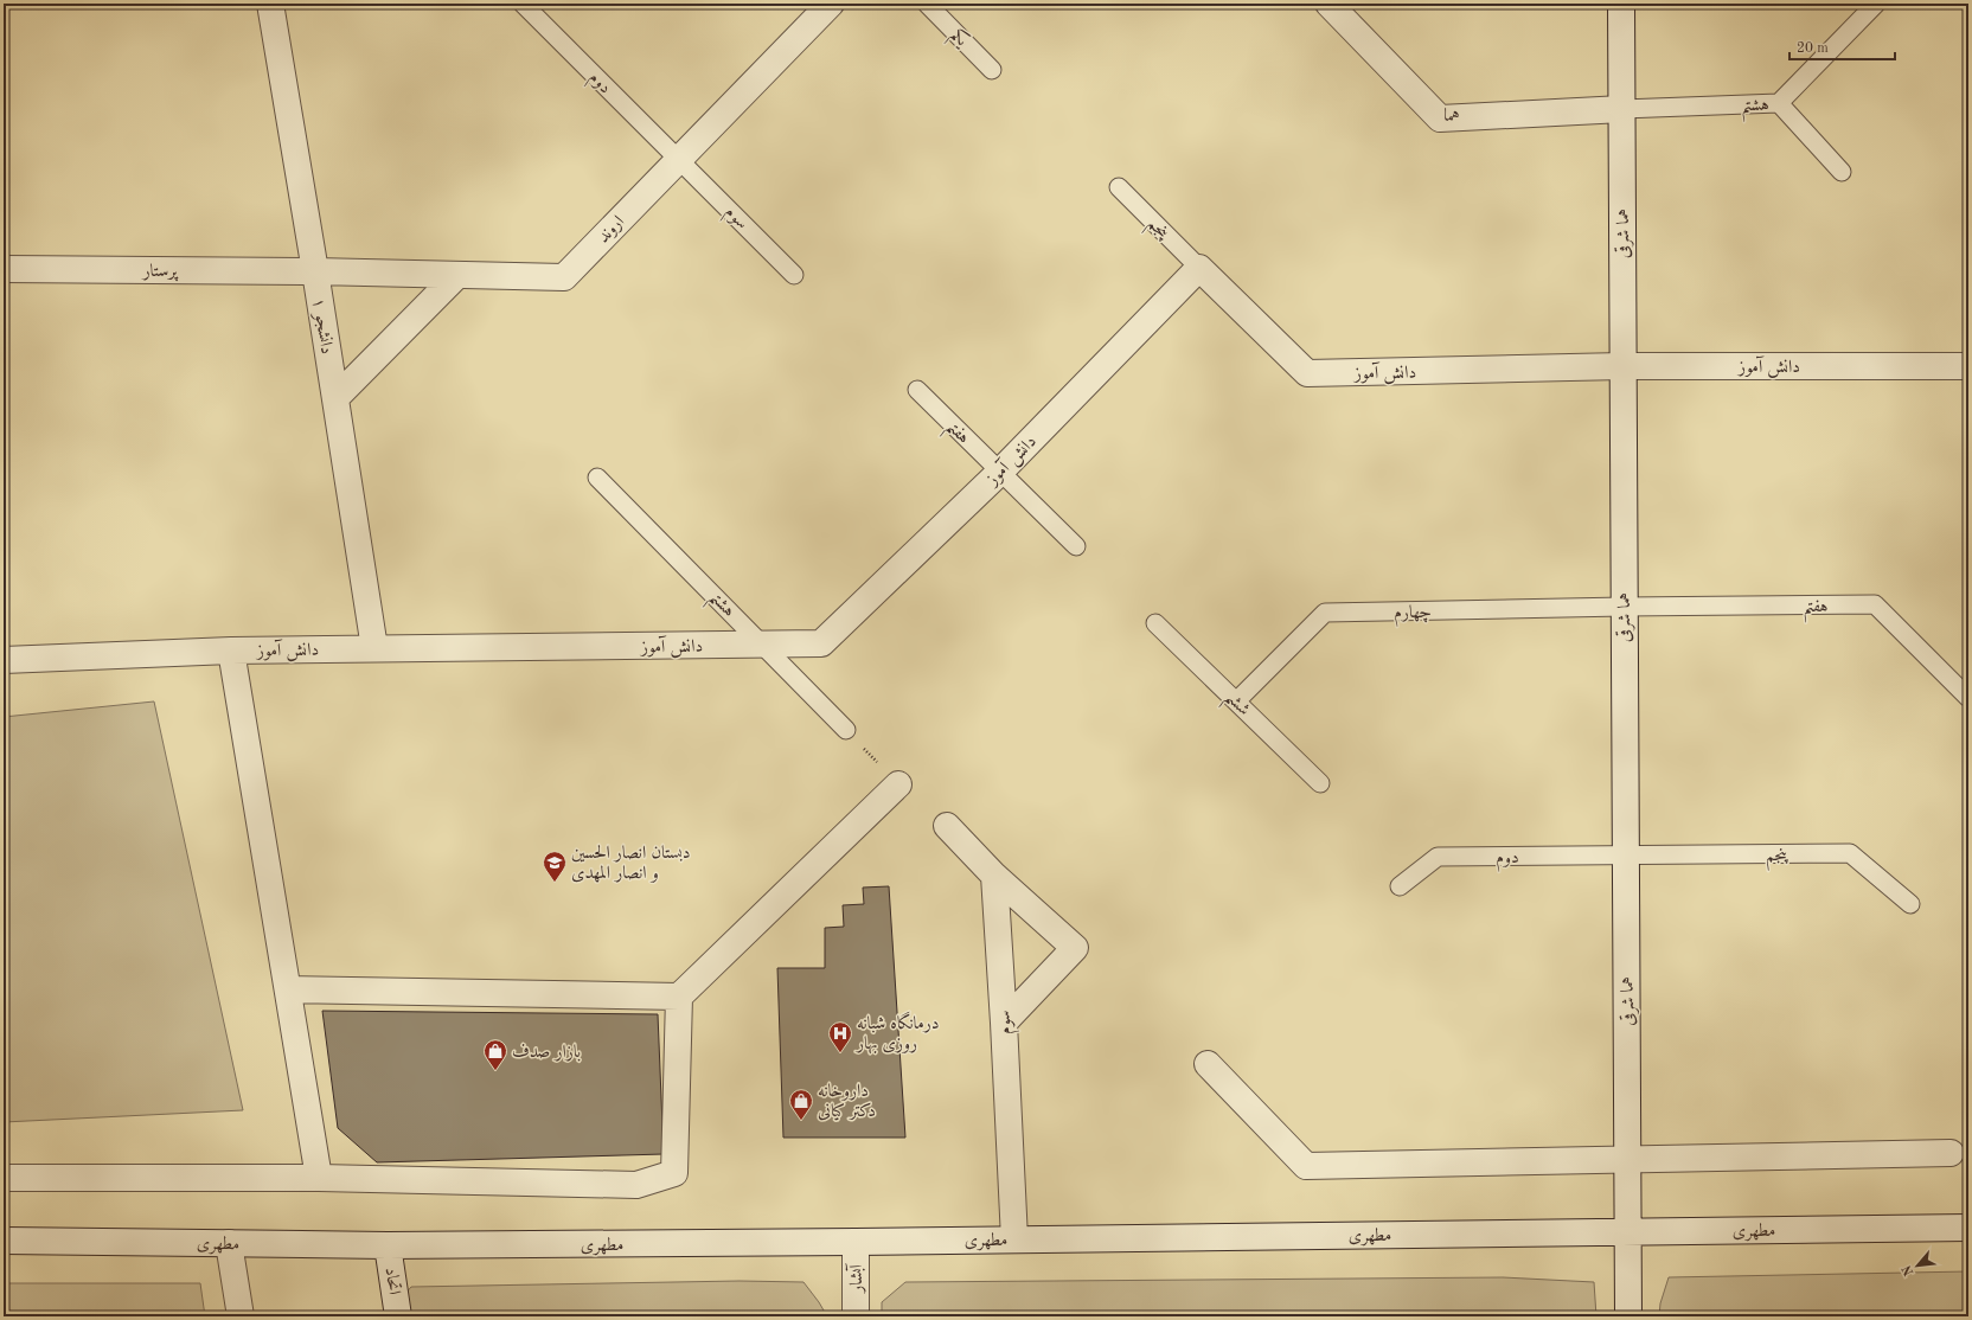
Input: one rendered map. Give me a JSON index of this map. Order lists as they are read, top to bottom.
{
  "streets": {
    "street": [
      "هما",
      "سوم",
      "اروند",
      "هما شرقی",
      "پرستار",
      "دانشجو ۱",
      "دانش آموز",
      "مطهری",
      "آبشار",
      "اتحاد"
    ],
    "lane": [
      "یکم",
      "دوم",
      "هشتم",
      "پنجم",
      "هفتم",
      "چهارم",
      "ششم"
    ]
  },
  "crossings": [
    ["دوم", "سوم"],
    ["دوم", "پنجم"],
    ["دوم", "اروند"],
    ["دوم", "هما شرقی"],
    ["هشتم", "هما"],
    ["هشتم", "هما شرقی"],
    ["هشتم", "دانش آموز"],
    ["هما", "هما شرقی"],
    ["سوم", "اروند"],
    ["سوم", "مطهری"],
    ["پنجم", "هما شرقی"],
    ["پنجم", "دانش آموز"],
    ["اروند", "پرستار"],
    ["اروند", "دانشجو ۱"],
    ["هما شرقی", "دانش آموز"],
    ["هما شرقی", "هفتم"],
    ["هما شرقی", "چهارم"],
    ["هما شرقی", "مطهری"],
    ["پرستار", "دانشجو ۱"],
    ["دانشجو ۱", "دانش آموز"],
    ["دانش آموز", "هفتم"],
    ["هفتم", "چهارم"],
    ["چهارم", "ششم"],
    ["مطهری", "آبشار"],
    ["مطهری", "اتحاد"]
  ],
  "places": {
    "school or university": ["دبستان انصار الحسین و انصار المهدی"],
    "hospital": ["درمانگاه شبانه روزی بهار"],
    "shop": ["بازار صدف", "داروخانه دکتر کیانی"]
  },
  "scale_bar": "20 m",
  "north": "bottom left"
}
